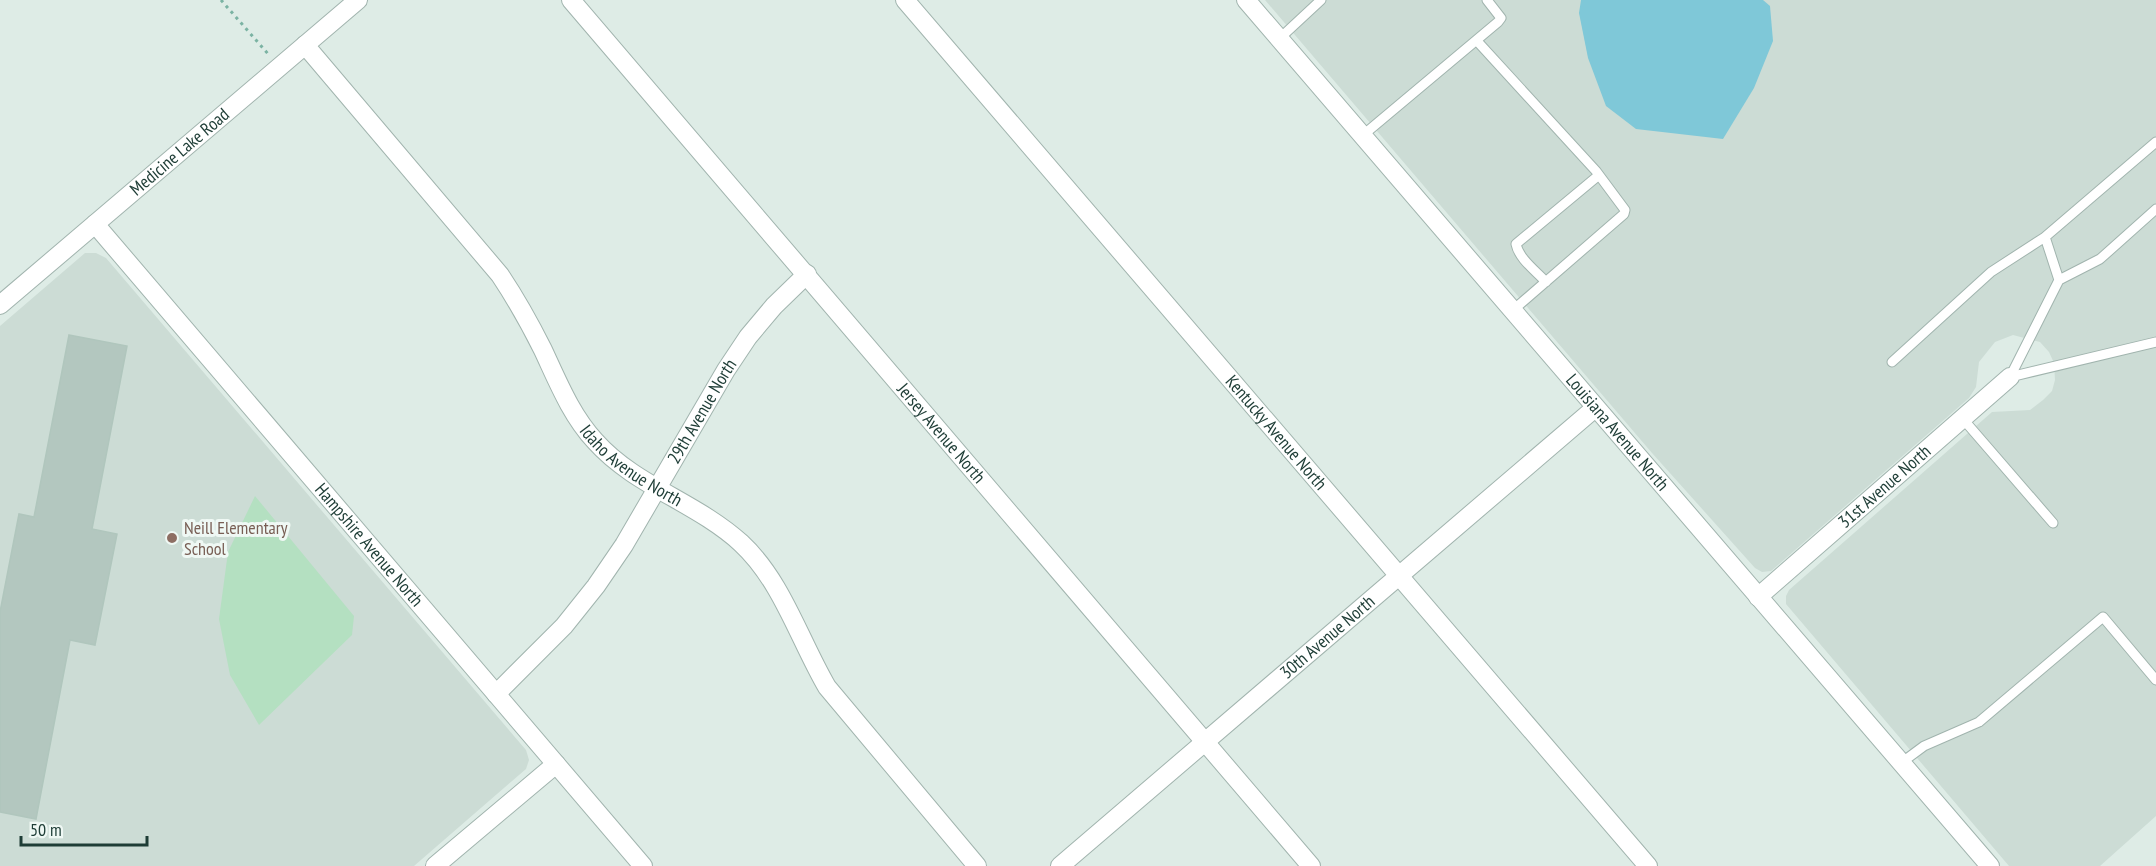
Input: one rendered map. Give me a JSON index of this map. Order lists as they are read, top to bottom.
{
  "streets": {
    "street": [
      "Medicine Lake Road",
      "29th Avenue North",
      "Jersey Avenue North",
      "Kentucky Avenue North",
      "Louisiana Avenue North",
      "Idaho Avenue North",
      "31st Avenue North",
      "Hampshire Avenue North",
      "30th Avenue North"
    ]
  },
  "crossings": [
    ["Medicine Lake Road", "Idaho Avenue North"],
    ["Medicine Lake Road", "Hampshire Avenue North"],
    ["29th Avenue North", "Jersey Avenue North"],
    ["29th Avenue North", "Idaho Avenue North"],
    ["29th Avenue North", "Hampshire Avenue North"],
    ["Jersey Avenue North", "30th Avenue North"],
    ["Kentucky Avenue North", "30th Avenue North"],
    ["Louisiana Avenue North", "31st Avenue North"],
    ["Louisiana Avenue North", "30th Avenue North"]
  ],
  "places": ["Neill Elementary School"],
  "scale_bar": "50 m"
}
